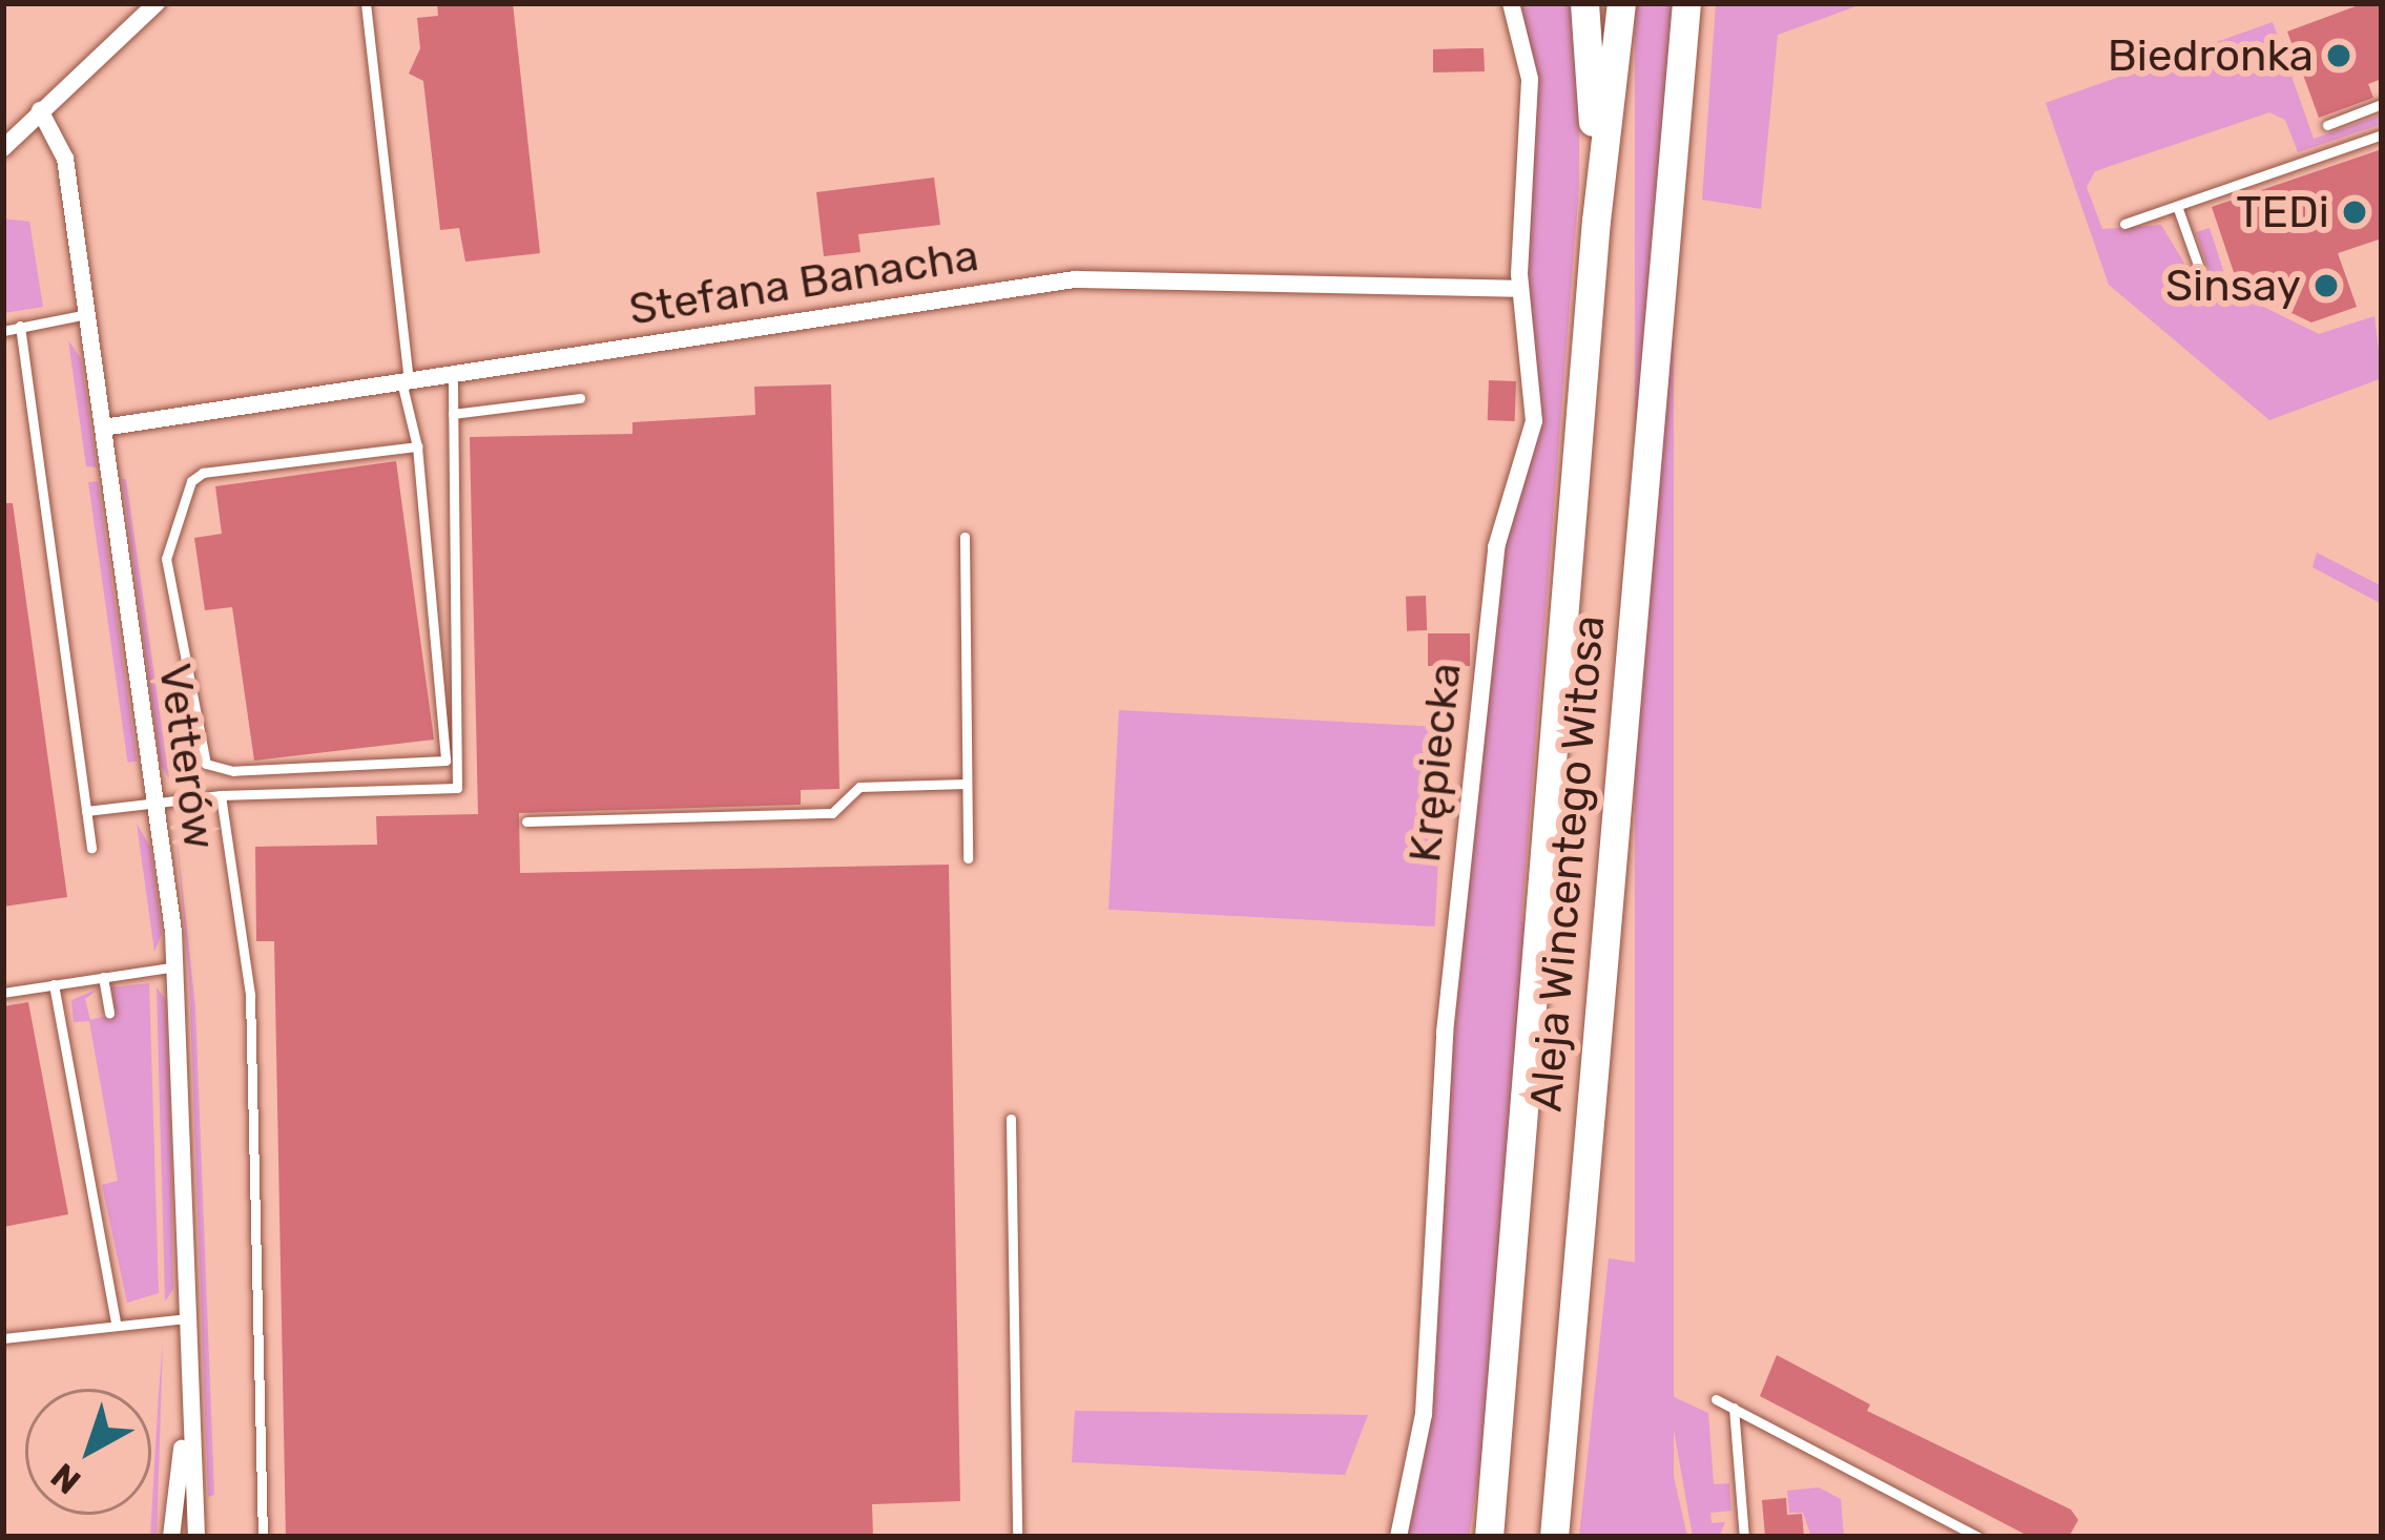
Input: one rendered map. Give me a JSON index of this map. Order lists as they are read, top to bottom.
{
  "streets": {
    "main road": ["Aleja Wincentego Witosa"],
    "street": ["Stefana Banacha", "Vetterów", "Krępiecka"]
  },
  "crossings": [
    ["Stefana Banacha", "Vetterów"],
    ["Stefana Banacha", "Krępiecka"]
  ],
  "places": ["Biedronka", "TEDi", "Sinsay"],
  "north": "bottom left"
}
